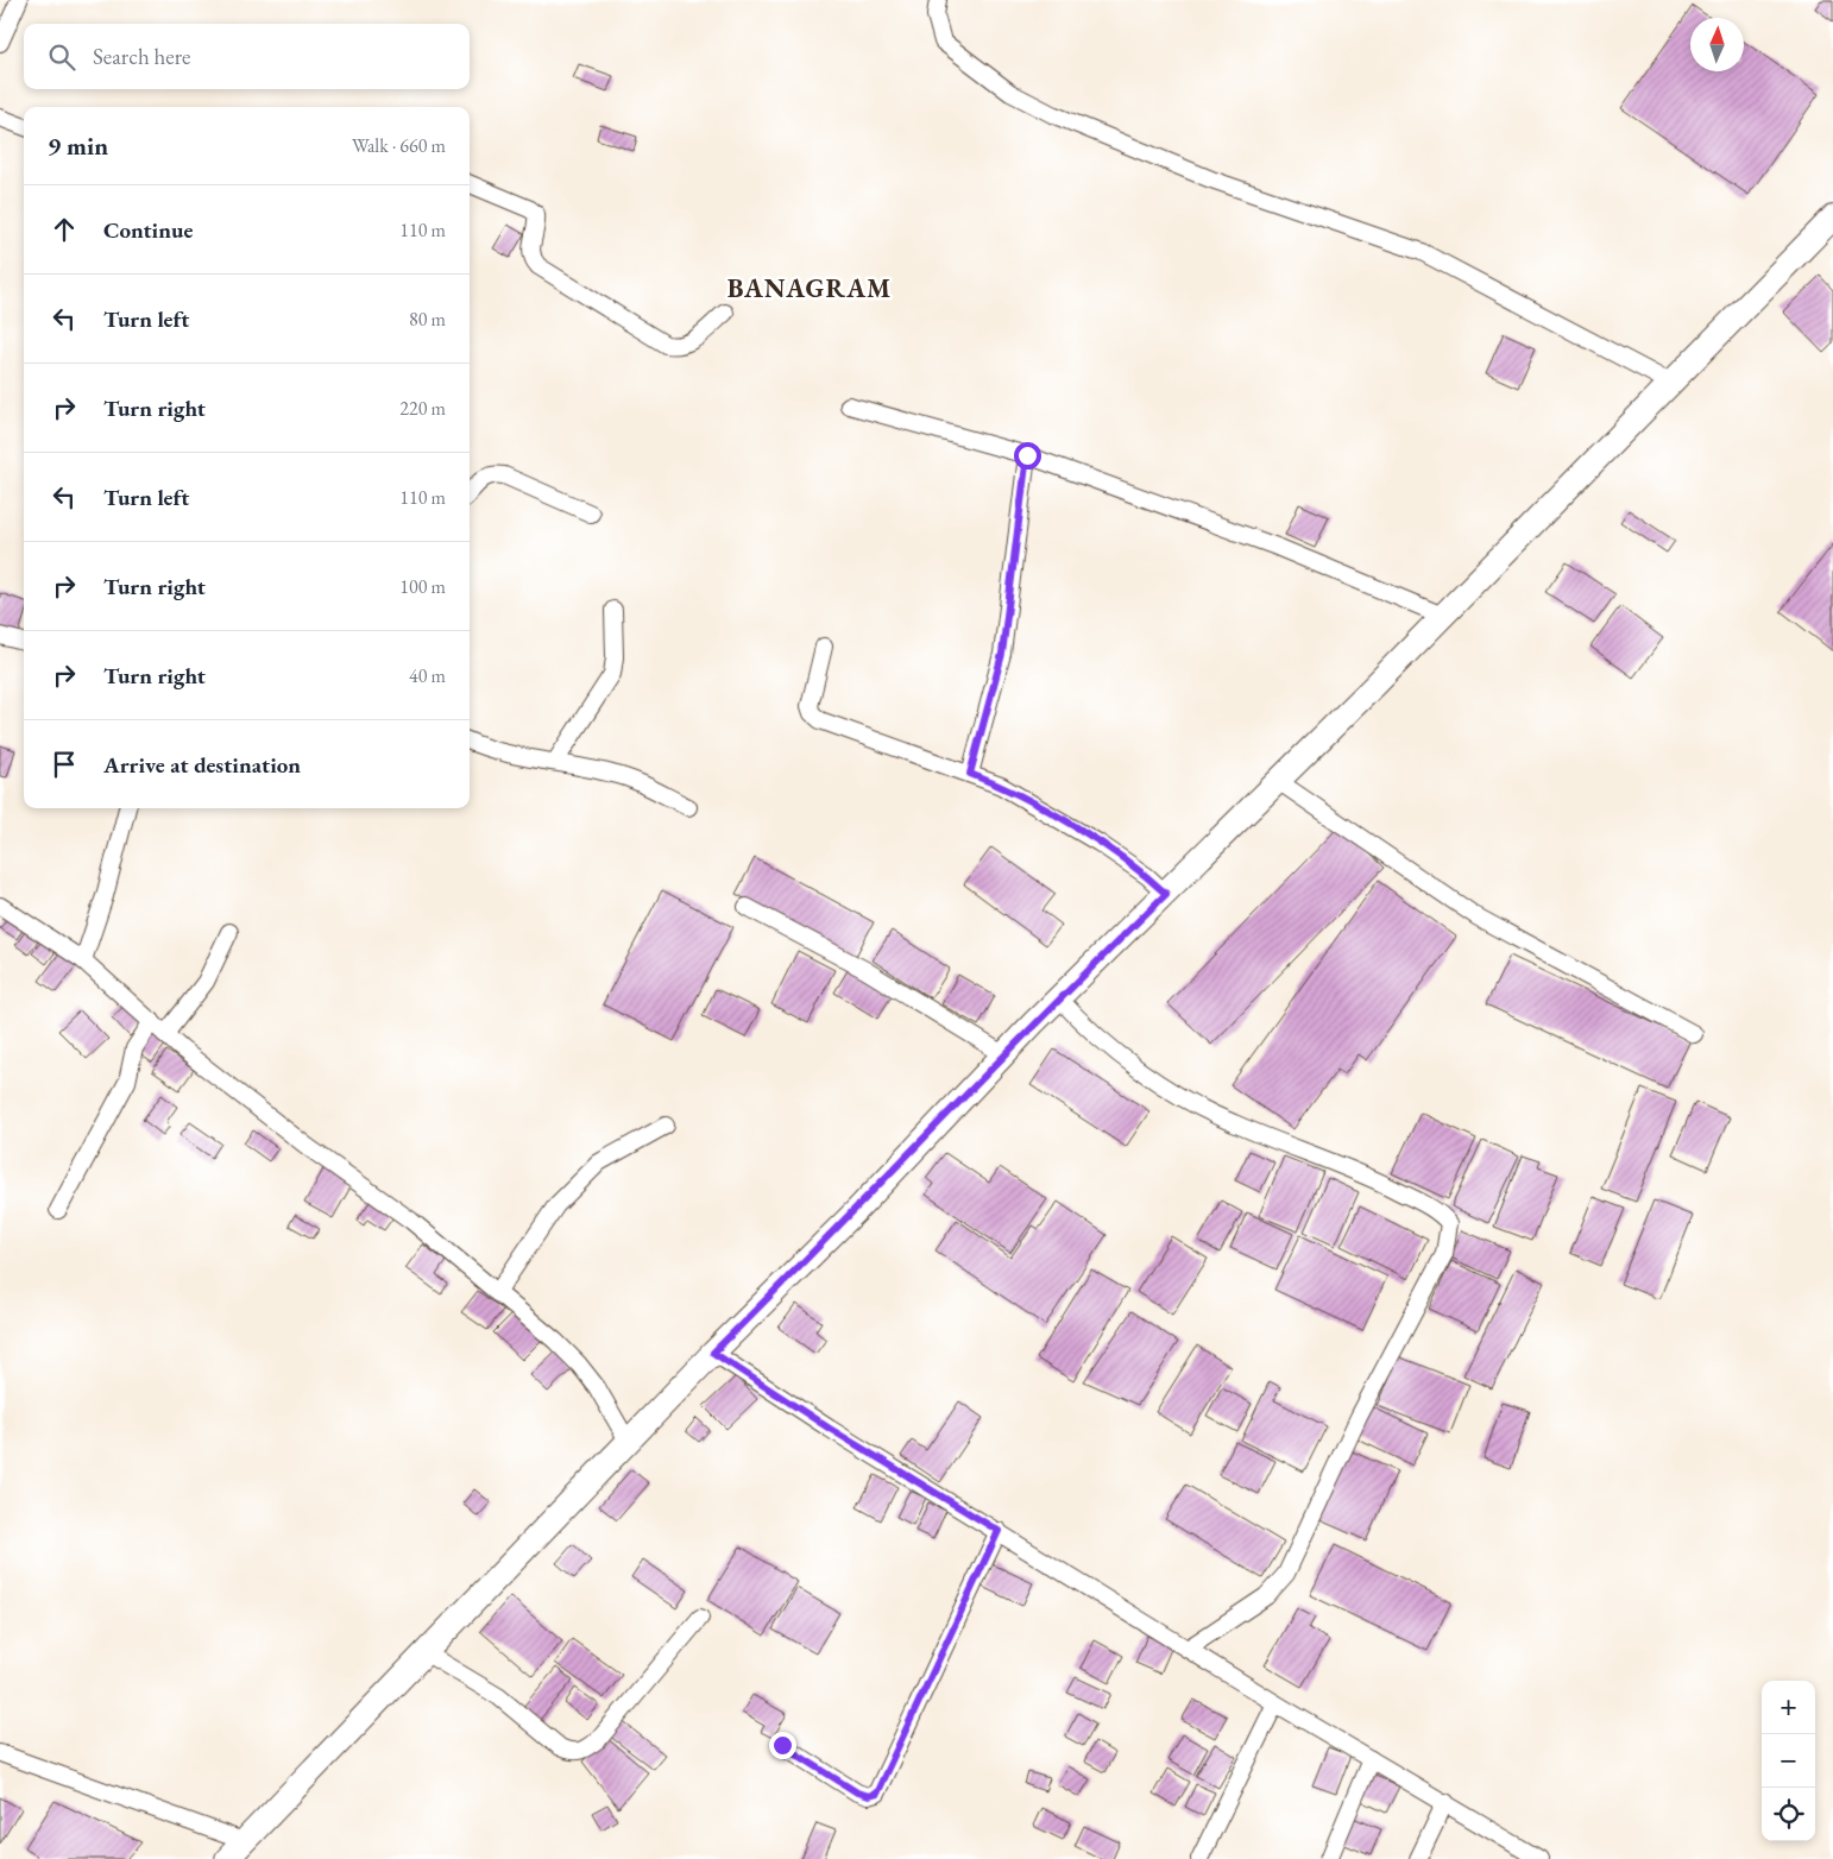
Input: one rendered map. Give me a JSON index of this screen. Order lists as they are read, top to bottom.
{
  "districts": ["BANAGRAM"],
  "north": "top",
  "page": {
    "search": "Search here",
    "heading": ["9 min", "Walk · 660 m"],
    "list": [
      ["Continue", "110 m"],
      ["Turn left", "80 m"],
      ["Turn right", "220 m"],
      ["Turn left", "110 m"],
      ["Turn right", "100 m"],
      ["Turn right", "40 m"],
      "Arrive at destination"
    ],
    "map_buttons": ["+", "−"]
  }
}
